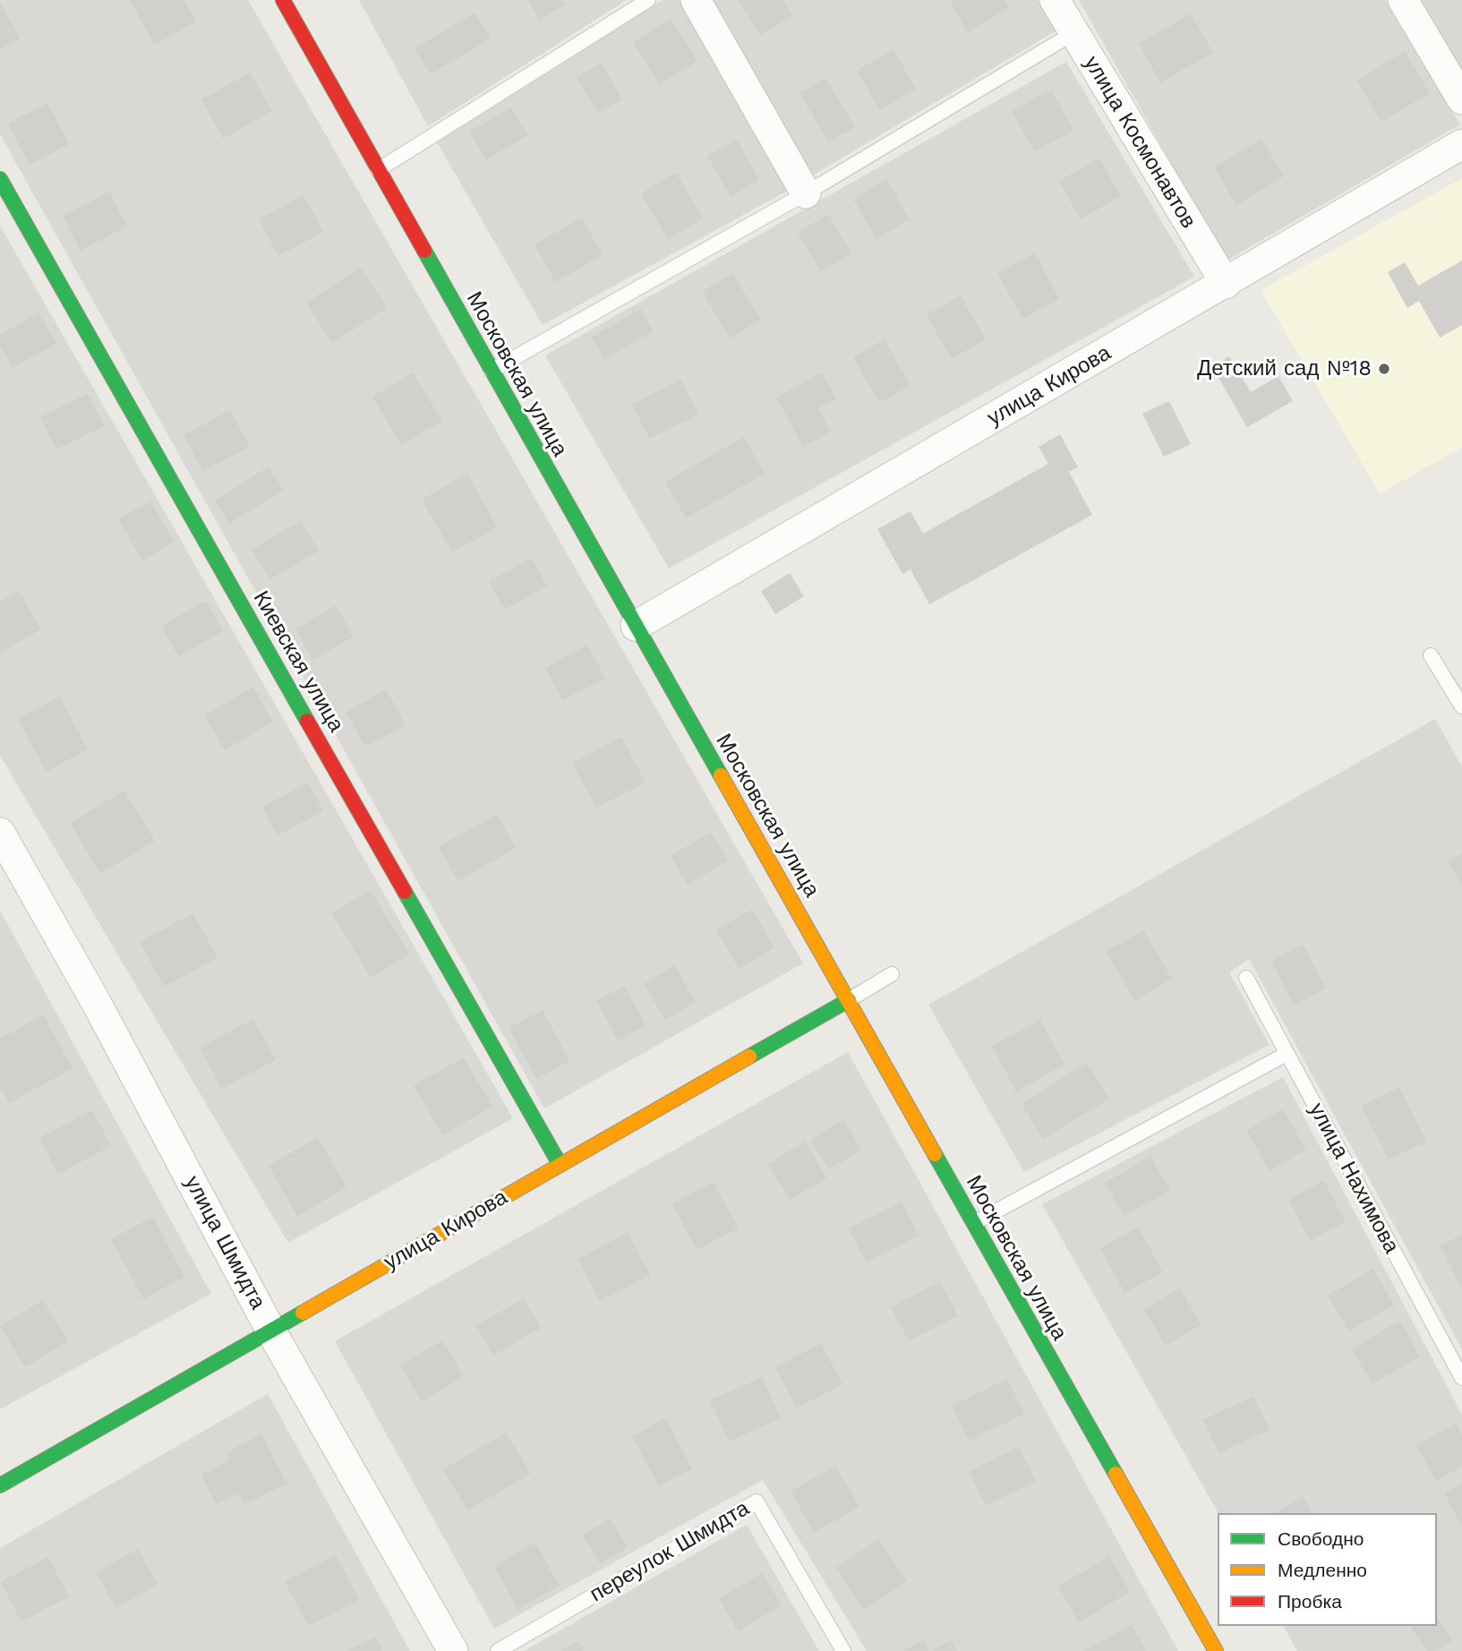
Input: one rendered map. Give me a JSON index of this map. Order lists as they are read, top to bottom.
{
  "streets": {
    "street": [
      "улица Космонавтов",
      "Московская улица",
      "улица Кирова",
      "Киевская улица",
      "улица Шмидта"
    ],
    "lane": ["улица Нахимова", "переулок Шмидта"]
  },
  "crossings": [
    ["улица Космонавтов", "улица Кирова"],
    ["Московская улица", "улица Кирова"],
    ["улица Кирова", "Киевская улица"],
    ["улица Кирова", "улица Шмидта"]
  ],
  "places": ["Детский сад №18"],
  "legend": ["Свободно", "Медленно", "Пробка"]
}
